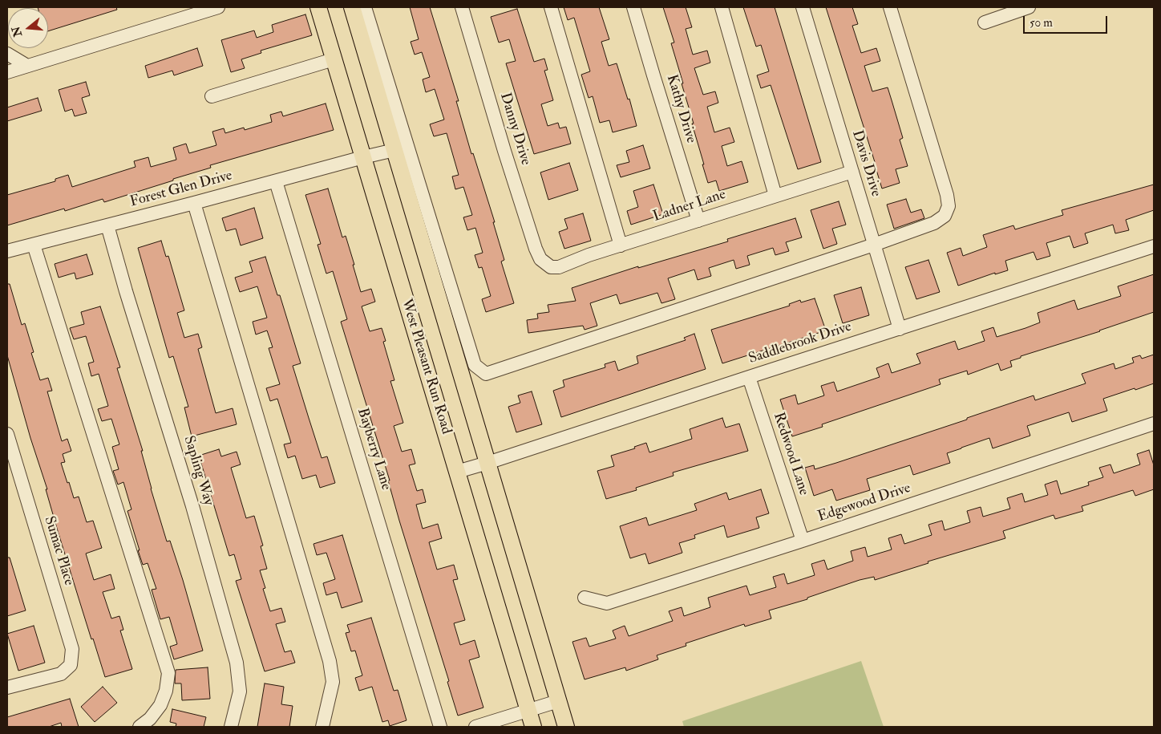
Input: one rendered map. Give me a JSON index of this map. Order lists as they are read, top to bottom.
{
  "streets": {
    "main road": ["West Pleasant Run Road"],
    "street": [
      "Kathy Drive",
      "Danny Drive",
      "Davis Drive",
      "Forest Glen Drive",
      "Ladner Lane",
      "Saddlebrook Drive",
      "Bayberry Lane",
      "Redwood Lane",
      "Sapling Way",
      "Edgewood Drive",
      "Sumac Place"
    ]
  },
  "crossings": [
    ["Kathy Drive", "Ladner Lane"],
    ["Danny Drive", "Ladner Lane"],
    ["Davis Drive", "Ladner Lane"],
    ["Davis Drive", "Saddlebrook Drive"],
    ["Forest Glen Drive", "West Pleasant Run Road"],
    ["Forest Glen Drive", "Bayberry Lane"],
    ["Forest Glen Drive", "Sapling Way"],
    ["Saddlebrook Drive", "West Pleasant Run Road"],
    ["Saddlebrook Drive", "Redwood Lane"],
    ["Redwood Lane", "Edgewood Drive"]
  ],
  "scale_bar": "50 m",
  "north": "left"
}
